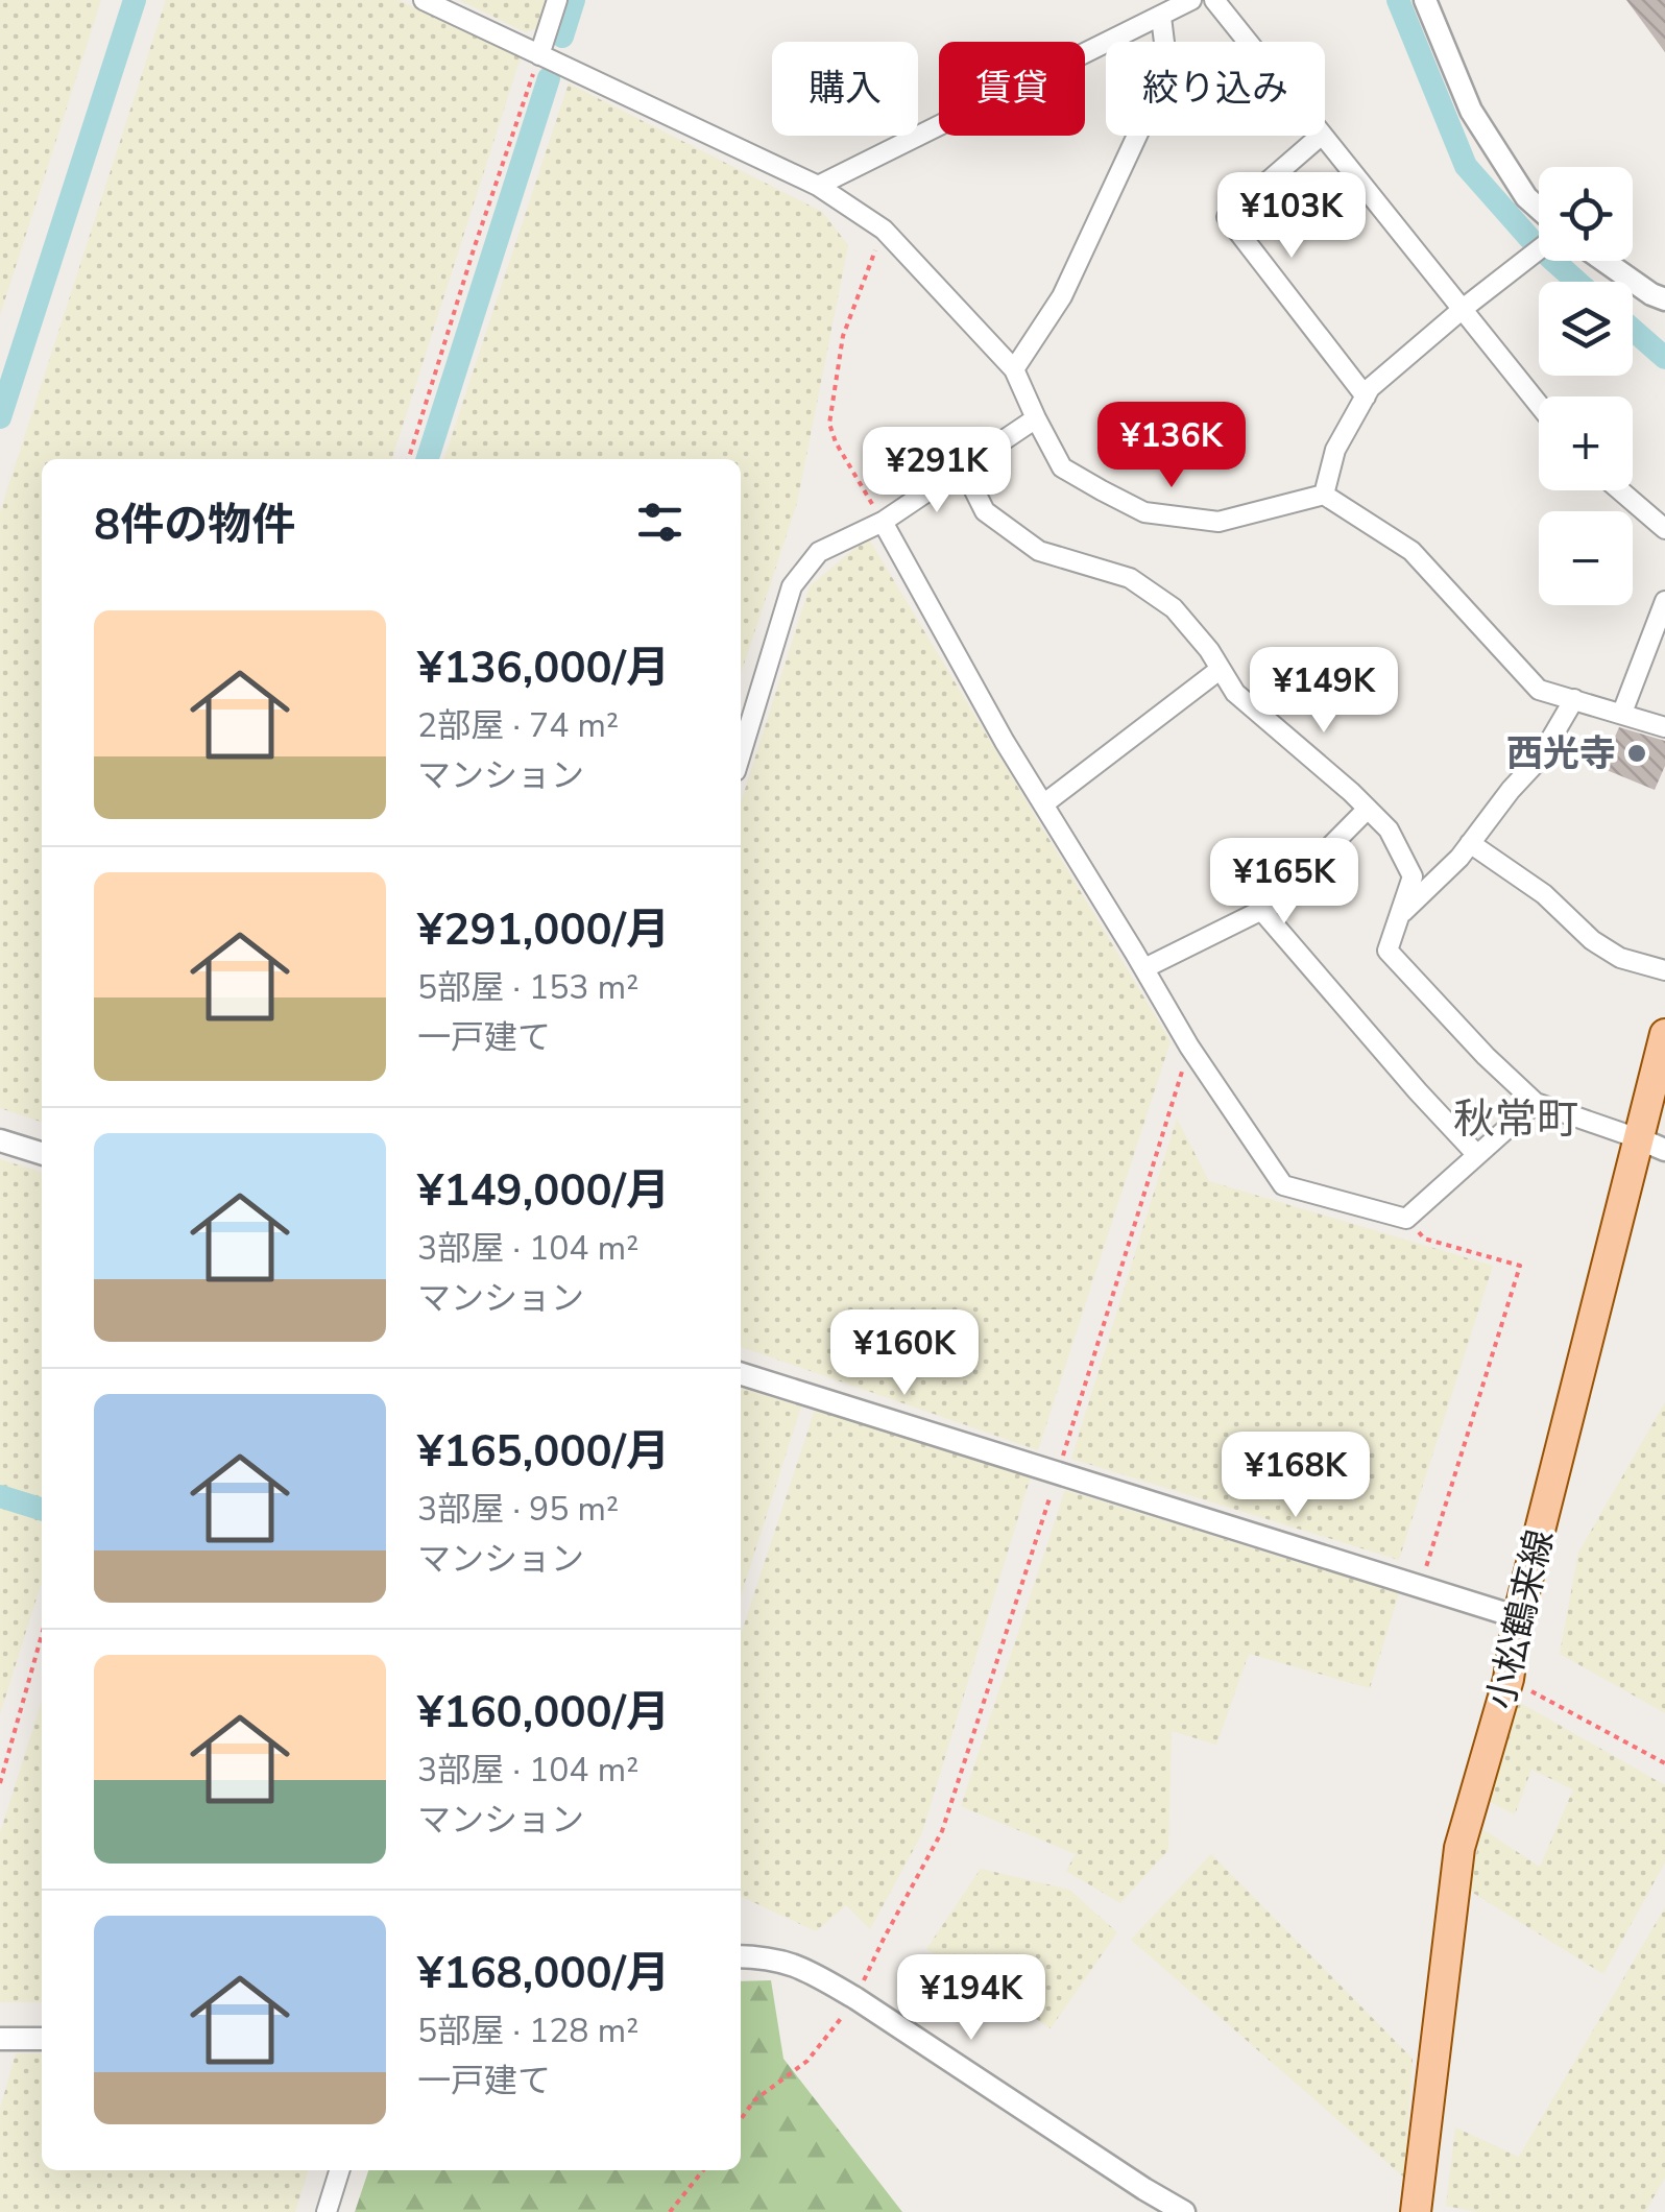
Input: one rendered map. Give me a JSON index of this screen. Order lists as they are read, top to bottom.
{
  "streets": {
    "main road": ["小松鶴来線"]
  },
  "districts": ["秋常町"],
  "places": ["西光寺"],
  "page": {
    "chip": ["購入", "賃貸", "絞り込み"],
    "map_buttons": ["+", "−"],
    "price": [
      "¥103K",
      "¥136K",
      "¥291K",
      "¥149K",
      "¥165K",
      "¥160K",
      "¥168K",
      "¥194K"
    ],
    "heading": "8件の物件",
    "list": [
      {
        "name": "¥136,000/月",
        "note": "2部屋 · 74 m² · マンション"
      },
      {
        "name": "¥291,000/月",
        "note": "5部屋 · 153 m² · 一戸建て"
      },
      {
        "name": "¥149,000/月",
        "note": "3部屋 · 104 m² · マンション"
      },
      {
        "name": "¥165,000/月",
        "note": "3部屋 · 95 m² · マンション"
      },
      {
        "name": "¥160,000/月",
        "note": "3部屋 · 104 m² · マンション"
      },
      {
        "name": "¥168,000/月",
        "note": "5部屋 · 128 m² · 一戸建て"
      }
    ]
  }
}
